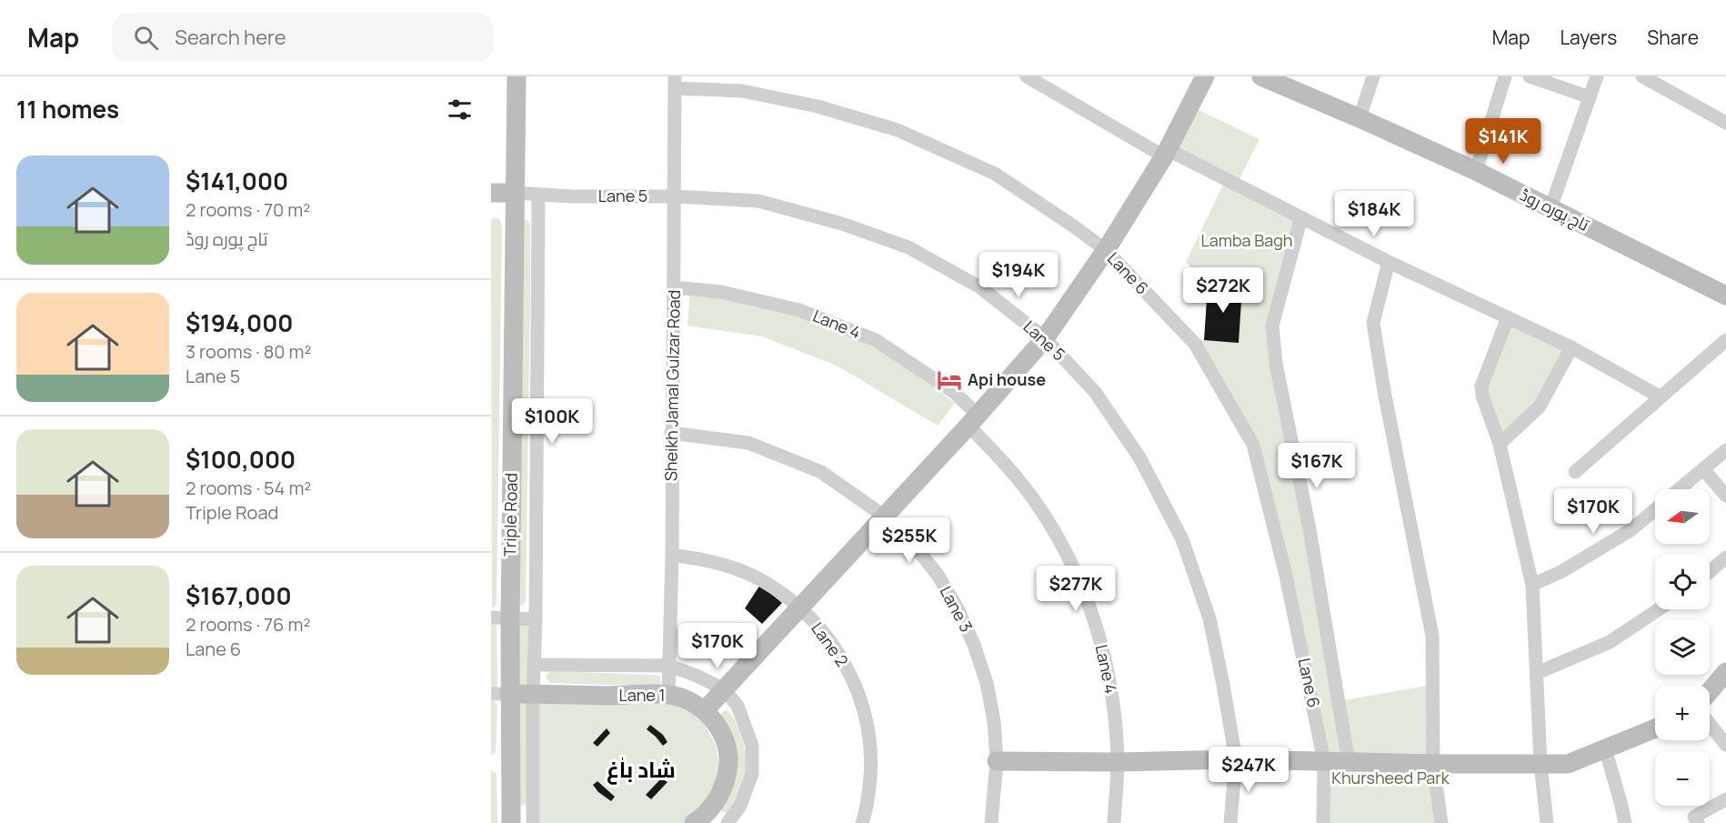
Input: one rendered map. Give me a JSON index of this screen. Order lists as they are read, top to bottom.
{
  "streets": {
    "main road": ["تاج پورہ روڈ", "Triple Road", "Lane 1"],
    "street": [
      "Lane 5",
      "Lane 6",
      "Lane 4",
      "Sheikh Jamal Gulzar Road",
      "Lane 3",
      "Lane 2"
    ]
  },
  "crossings": [
    ["Lane 5", "Sheikh Jamal Gulzar Road"],
    ["Lane 5", "Triple Road"],
    ["Lane 6", "Sheikh Jamal Gulzar Road"],
    ["Lane 4", "Sheikh Jamal Gulzar Road"],
    ["Sheikh Jamal Gulzar Road", "Lane 3"],
    ["Sheikh Jamal Gulzar Road", "Lane 2"],
    ["Sheikh Jamal Gulzar Road", "Lane 1"],
    ["Triple Road", "Lane 1"]
  ],
  "districts": ["شاد باٰغ"],
  "parks": ["Lamba Bagh", "Khursheed Park"],
  "places": {
    "hotel": ["Api house"]
  },
  "north": "left",
  "page": {
    "header": "Map",
    "search": "Search here",
    "nav": ["Map", "Layers", "Share"],
    "heading": "11 homes",
    "price": [
      "$141K",
      "$184K",
      "$194K",
      "$272K",
      "$100K",
      "$167K",
      "$170K",
      "$255K",
      "$277K",
      "$170K",
      "$247K"
    ],
    "list": [
      {
        "name": "$141,000",
        "note": "2 rooms · 70 m² · تاج پورہ روڈ"
      },
      {
        "name": "$194,000",
        "note": "3 rooms · 80 m² · Lane 5"
      },
      {
        "name": "$100,000",
        "note": "2 rooms · 54 m² · Triple Road"
      },
      {
        "name": "$167,000",
        "note": "2 rooms · 76 m² · Lane 6"
      }
    ],
    "map_buttons": ["+", "−"]
  }
}
